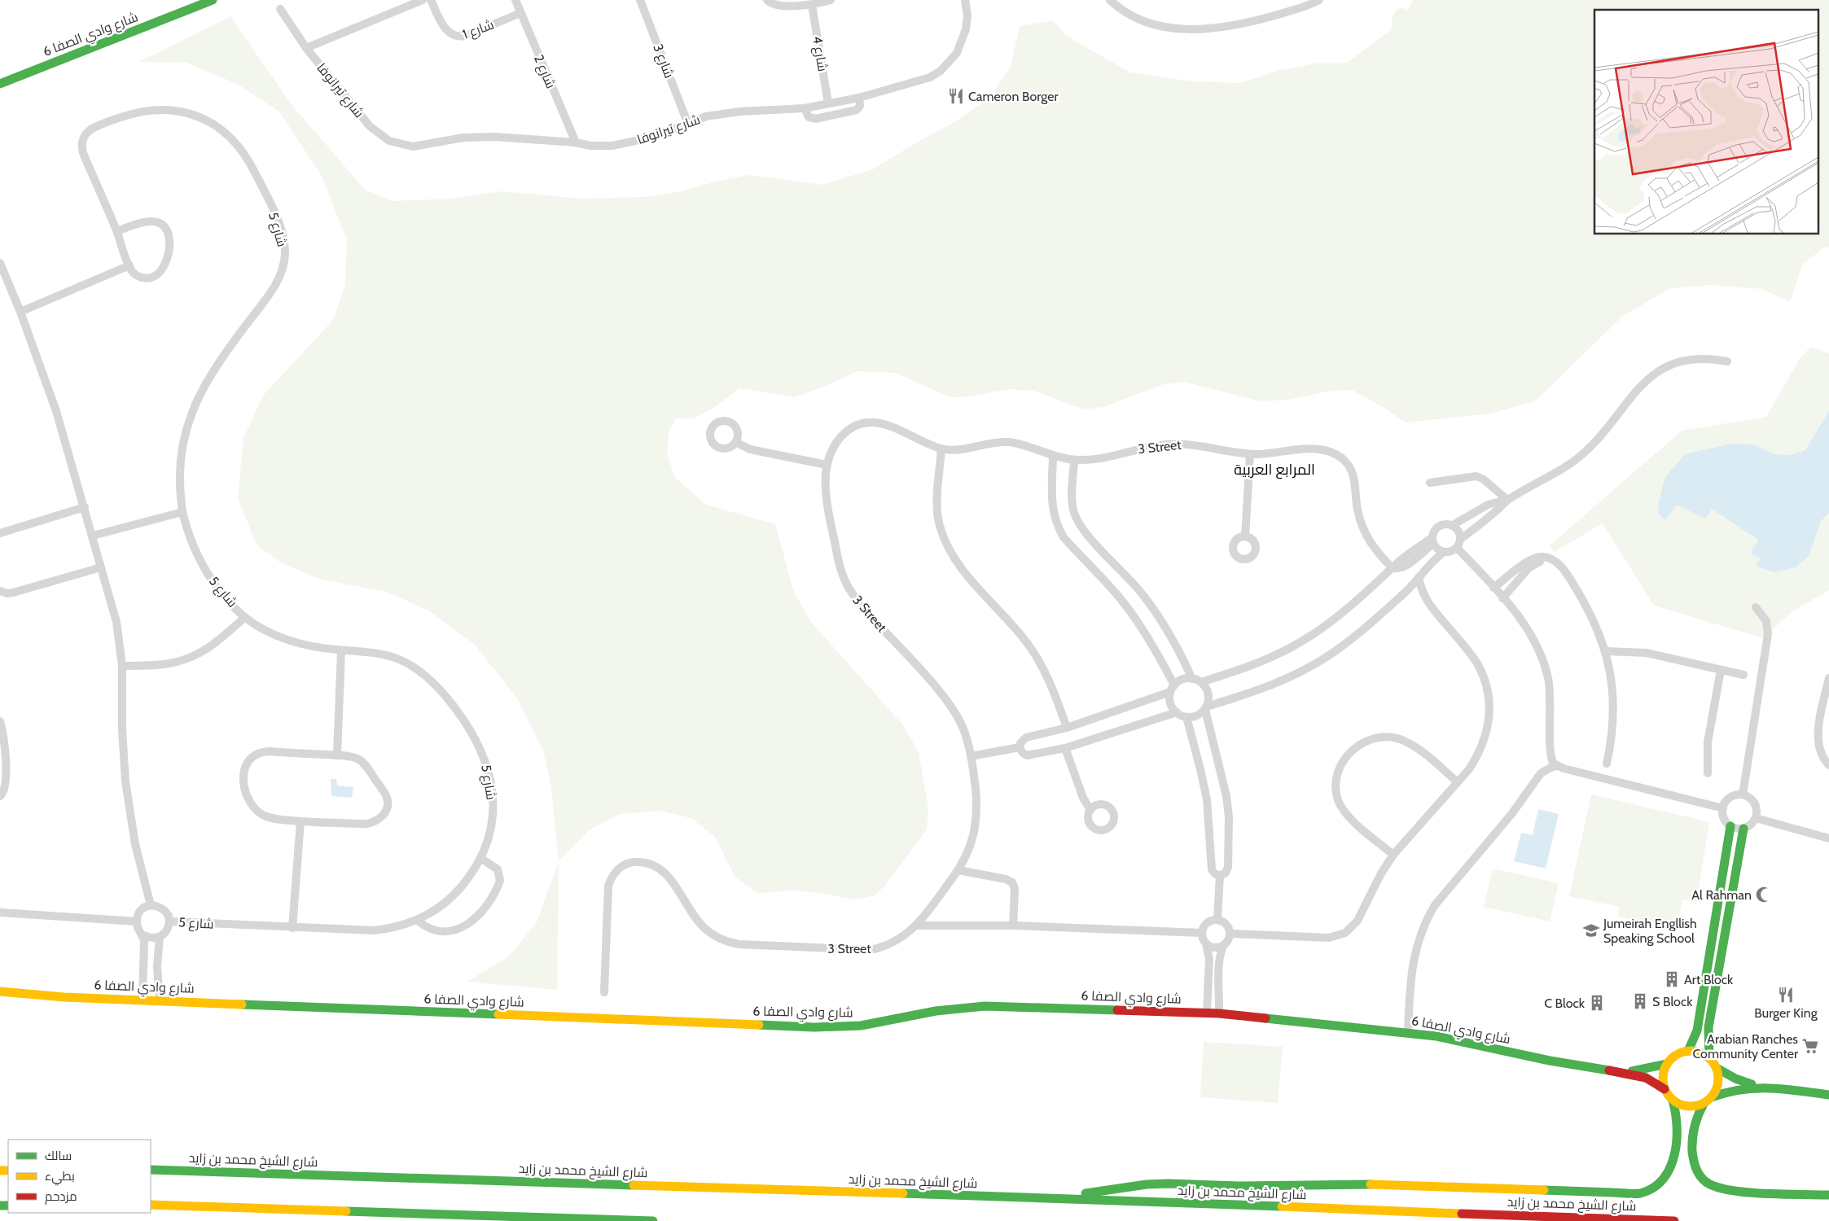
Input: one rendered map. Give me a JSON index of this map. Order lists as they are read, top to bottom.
{
  "streets": {
    "main road": ["شارع وادي الصفا 6", "شارع الشيخ محمد بن زايد"],
    "street": [
      "شارع 1",
      "شارع 4",
      "شارع 3",
      "شارع 2",
      "شارع تيرانوفا",
      "شارع 5",
      "3 Street"
    ]
  },
  "crossings": [
    ["شارع 1", "شارع 2"],
    ["شارع 4", "شارع تيرانوفا"],
    ["شارع 3", "شارع تيرانوفا"],
    ["شارع 2", "شارع تيرانوفا"]
  ],
  "districts": ["المرابع العربية"],
  "places": {
    "restaurant": ["Cameron Borger", "Burger King"],
    "mosque": ["Al Rahman"],
    "school or university": ["Jumeirah Engllish Speaking School"],
    "building": ["Art Block", "S Block", "C Block"],
    "supermarket": ["Arabian Ranches Community Center"]
  },
  "legend": ["سالك", "بطيء", "مزدحم"]
}
